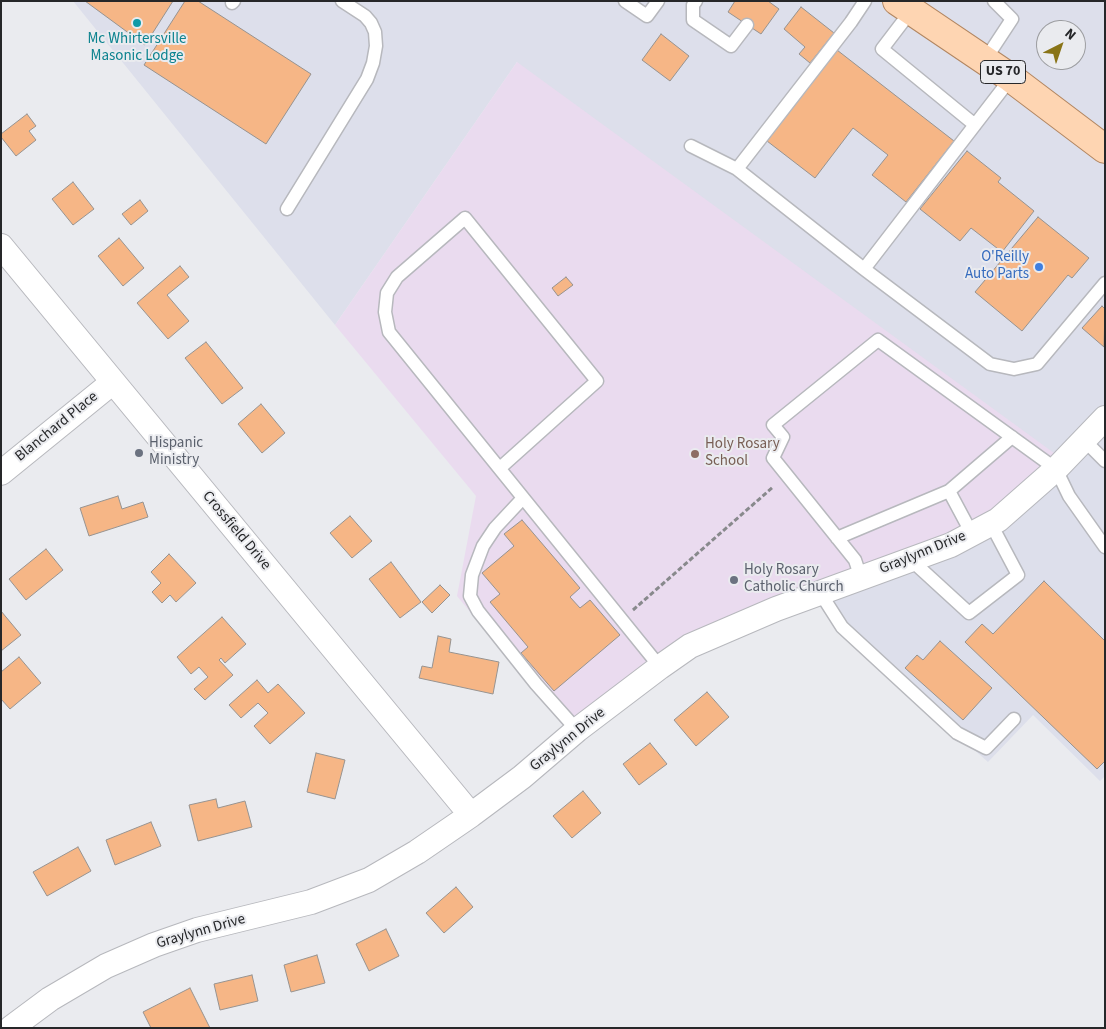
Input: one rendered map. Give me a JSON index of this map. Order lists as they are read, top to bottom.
{
  "streets": {
    "main road": ["US 70"],
    "street": ["Blanchard Place", "Crossfield Drive", "Graylynn Drive"]
  },
  "crossings": [
    ["Blanchard Place", "Crossfield Drive"],
    ["Crossfield Drive", "Graylynn Drive"]
  ],
  "places": [
    "Mc Whirtersville Masonic Lodge",
    "O'Reilly Auto Parts",
    "Hispanic Ministry",
    "Holy Rosary School",
    "Holy Rosary Catholic Church"
  ],
  "north": "top right"
}
